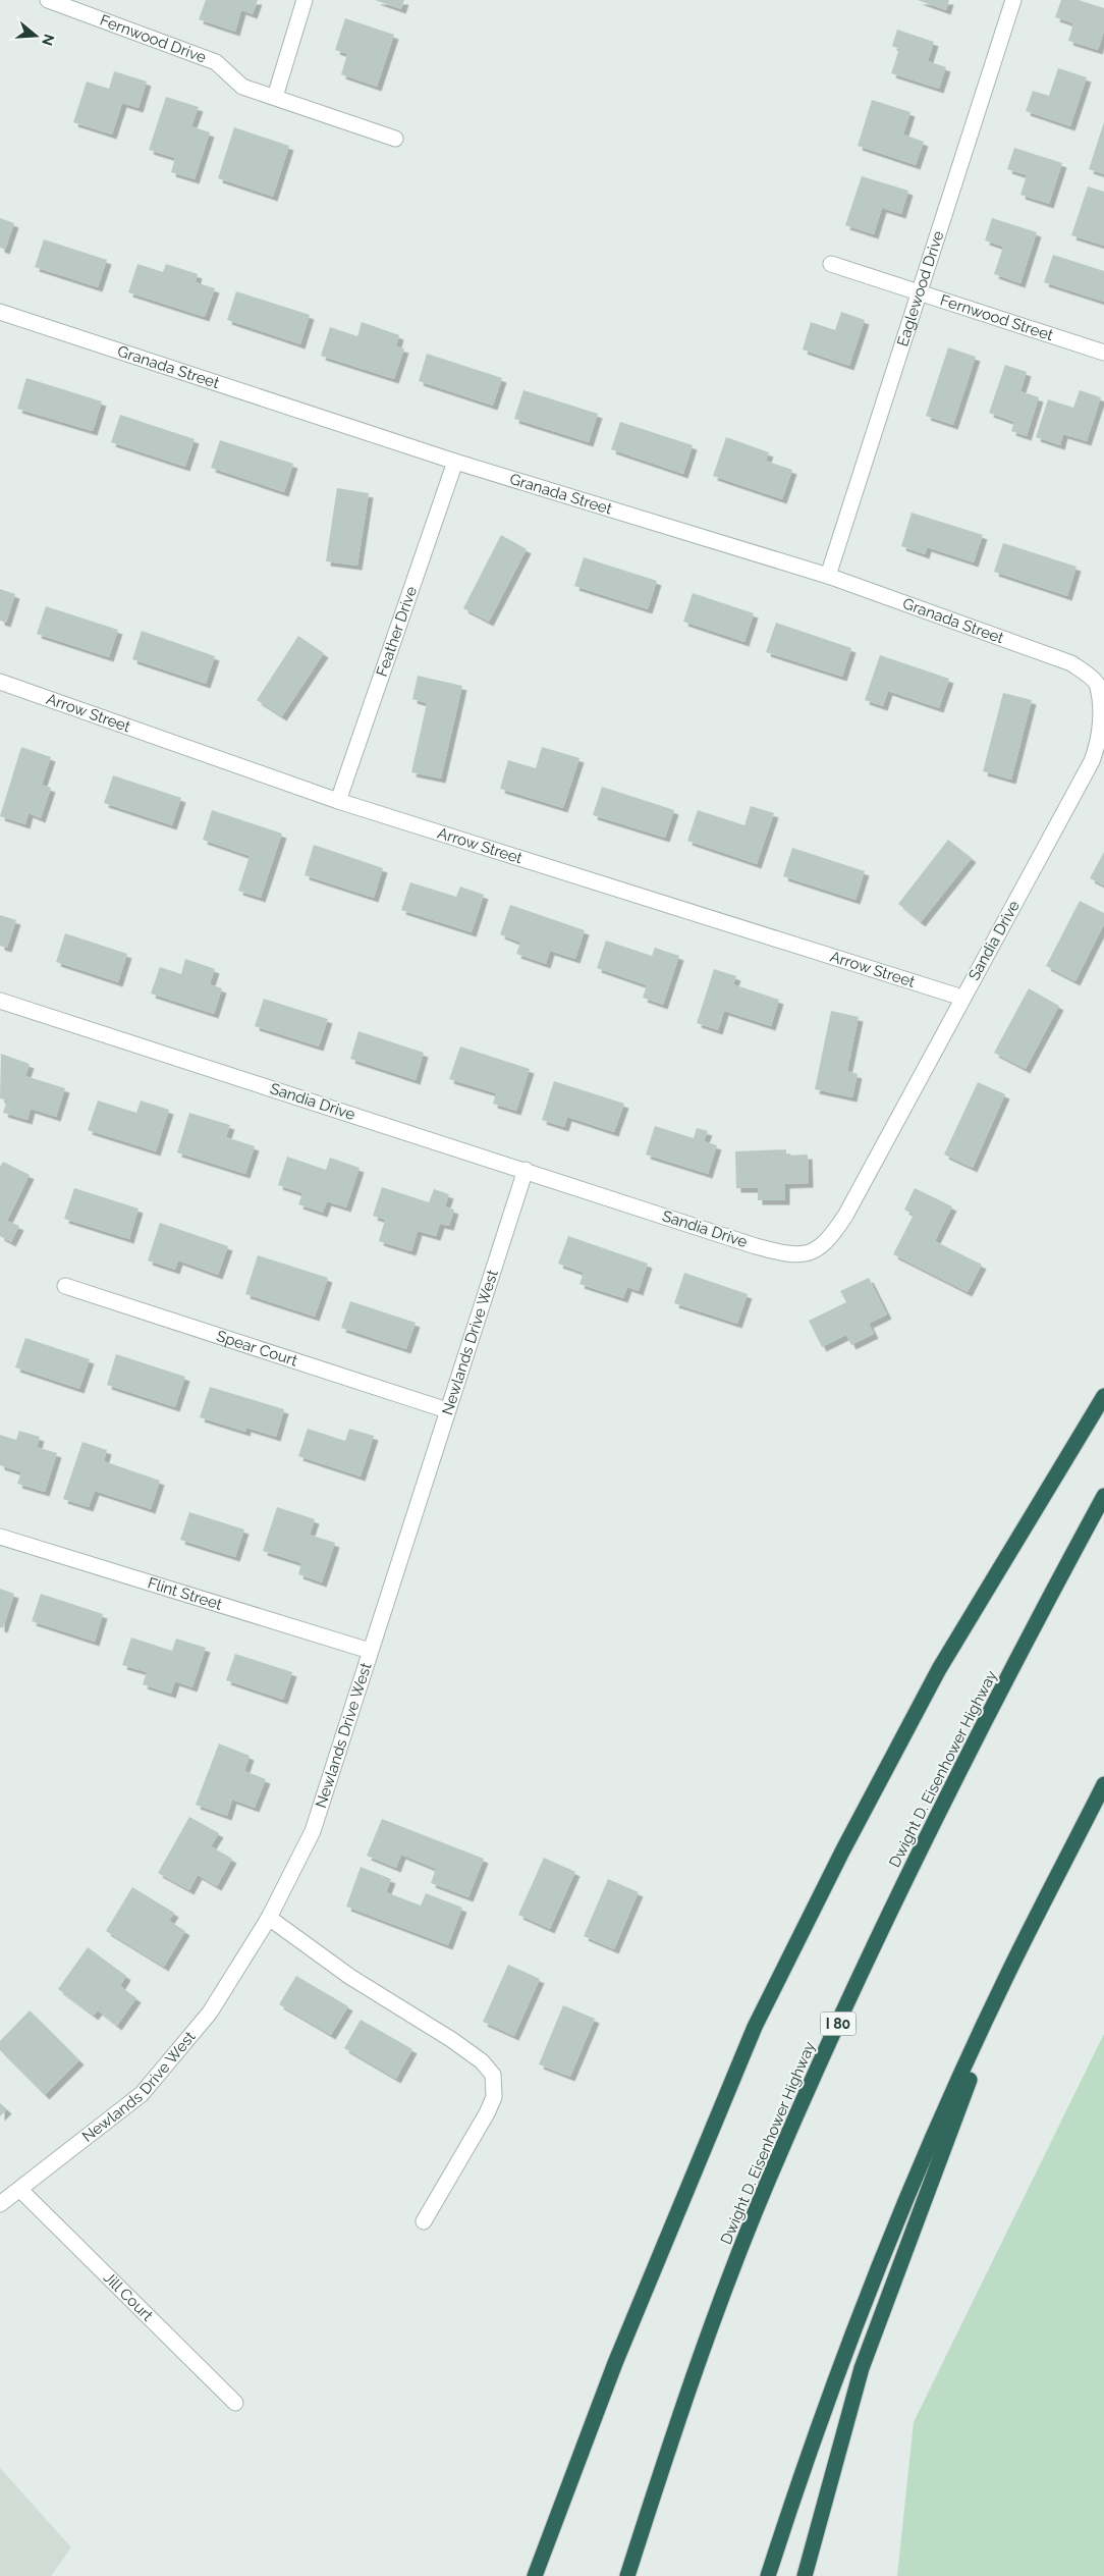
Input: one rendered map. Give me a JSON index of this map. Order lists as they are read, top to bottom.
{
  "streets": {
    "highway": ["Dwight D. Eisenhower Highway", "I 80"],
    "street": [
      "Fernwood Drive",
      "Eaglewood Drive",
      "Fernwood Street",
      "Granada Street",
      "Feather Drive",
      "Arrow Street",
      "Sandia Drive",
      "Newlands Drive West",
      "Spear Court",
      "Flint Street",
      "Jill Court"
    ]
  },
  "crossings": [
    ["Eaglewood Drive", "Fernwood Street"],
    ["Eaglewood Drive", "Granada Street"],
    ["Granada Street", "Feather Drive"],
    ["Granada Street", "Sandia Drive"],
    ["Feather Drive", "Arrow Street"],
    ["Arrow Street", "Sandia Drive"],
    ["Sandia Drive", "Newlands Drive West"],
    ["Newlands Drive West", "Spear Court"],
    ["Newlands Drive West", "Flint Street"],
    ["Newlands Drive West", "Jill Court"]
  ],
  "north": "right"
}
